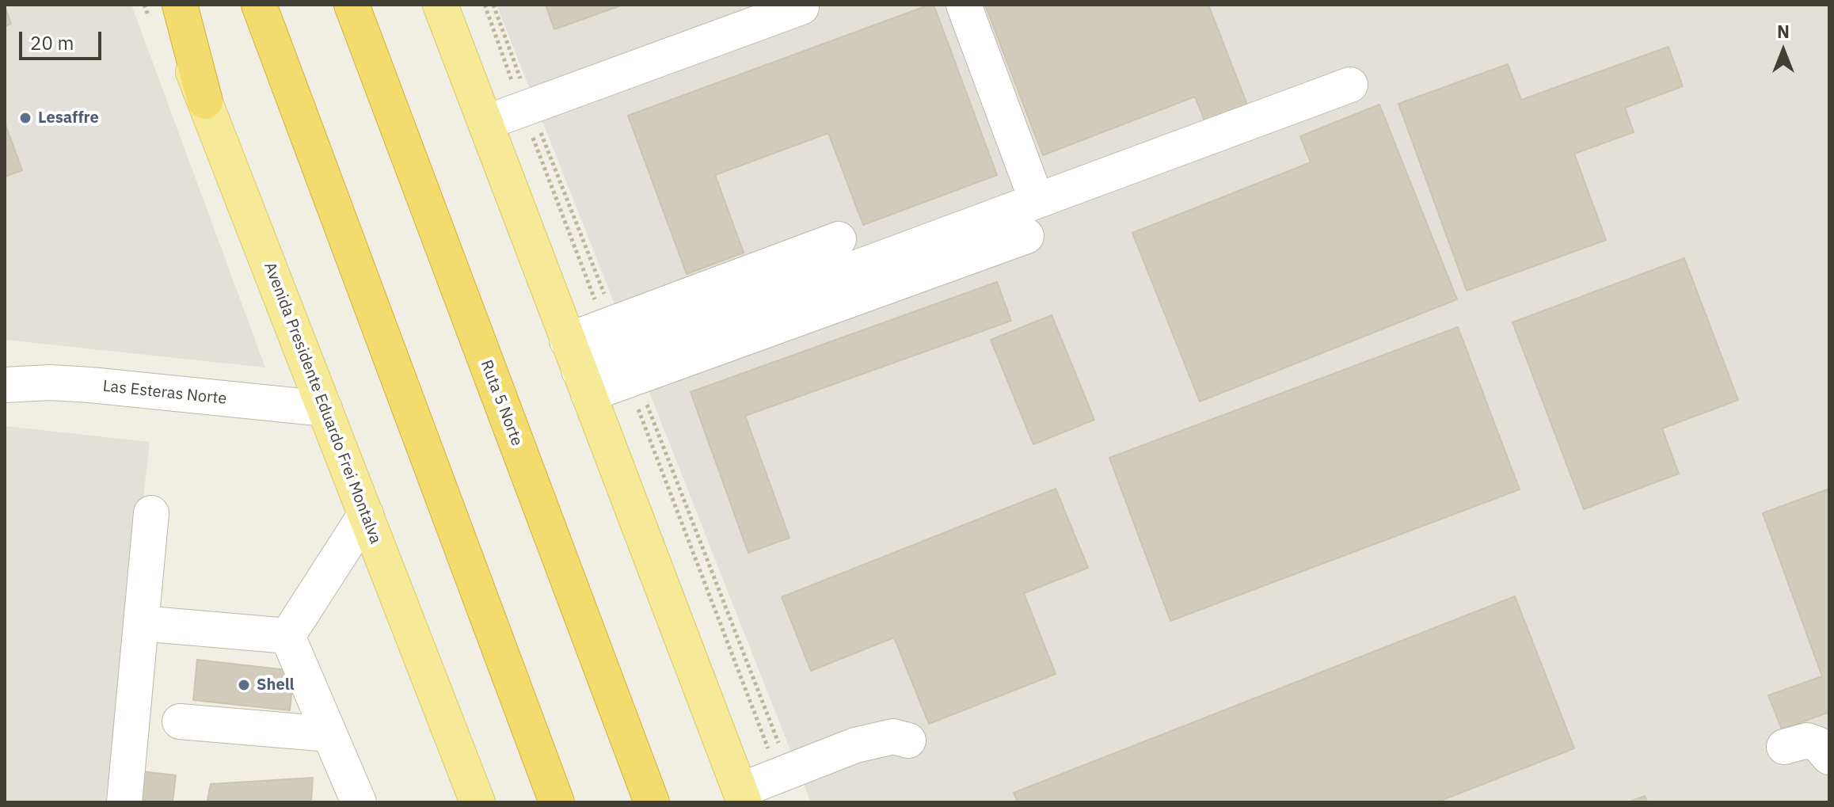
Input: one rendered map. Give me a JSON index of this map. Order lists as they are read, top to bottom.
{
  "streets": {
    "highway": ["Ruta 5 Norte"],
    "main road": ["Avenida Presidente Eduardo Frei Montalva"],
    "street": ["Las Esteras Norte"]
  },
  "crossings": [
    ["Las Esteras Norte", "Avenida Presidente Eduardo Frei Montalva"]
  ],
  "places": ["Lesaffre", "Shell"],
  "scale_bar": "20 m",
  "north": "top"
}
